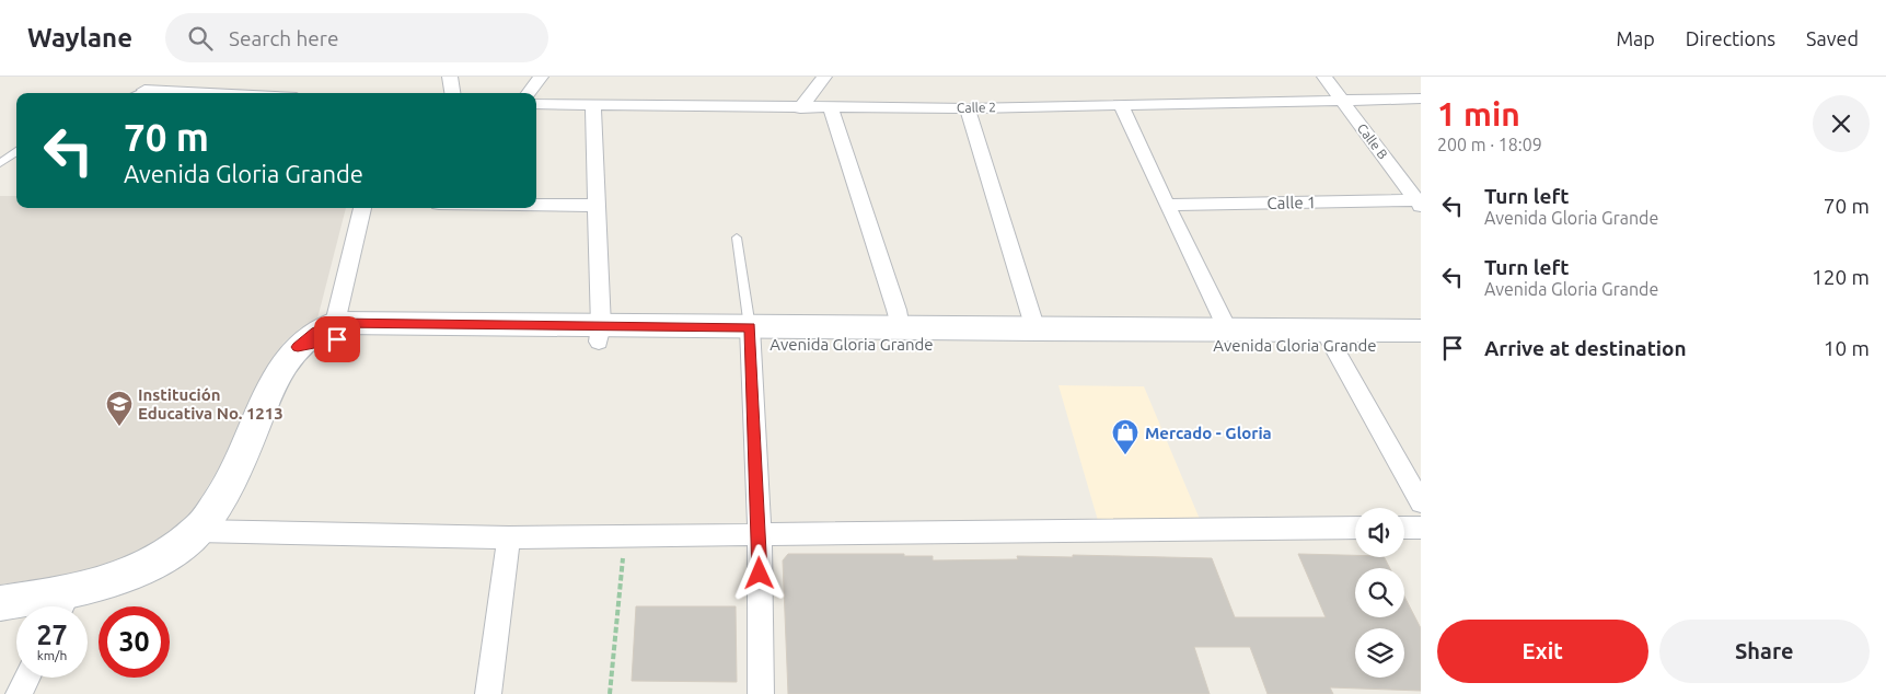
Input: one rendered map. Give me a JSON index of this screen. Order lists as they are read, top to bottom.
{
  "streets": {
    "street": [
      "Calle 2",
      "Calle B",
      "Calle 1",
      "Avenida Gloria Grande"
    ]
  },
  "crossings": [
    ["Calle 2", "Calle B"],
    ["Calle B", "Calle 1"]
  ],
  "places": {
    "school or university": ["Institución Educativa No. 1213"],
    "shop": ["Mercado - Gloria"]
  },
  "page": {
    "header": "Waylane",
    "search": "Search here",
    "nav": ["Map", "Directions", "Saved"],
    "heading": ["1 min", "200 m · 18:09"],
    "turn": ["70 m", "Avenida Gloria Grande"],
    "list": [
      {
        "name": "Turn left",
        "note": "Avenida Gloria Grande",
        "value": "70 m"
      },
      {
        "name": "Turn left",
        "note": "Avenida Gloria Grande",
        "value": "120 m"
      },
      {
        "name": "Arrive at destination",
        "value": "10 m"
      }
    ],
    "speed": "27 km/h",
    "limit": "30",
    "buttons": ["Exit", "Share"]
  }
}
